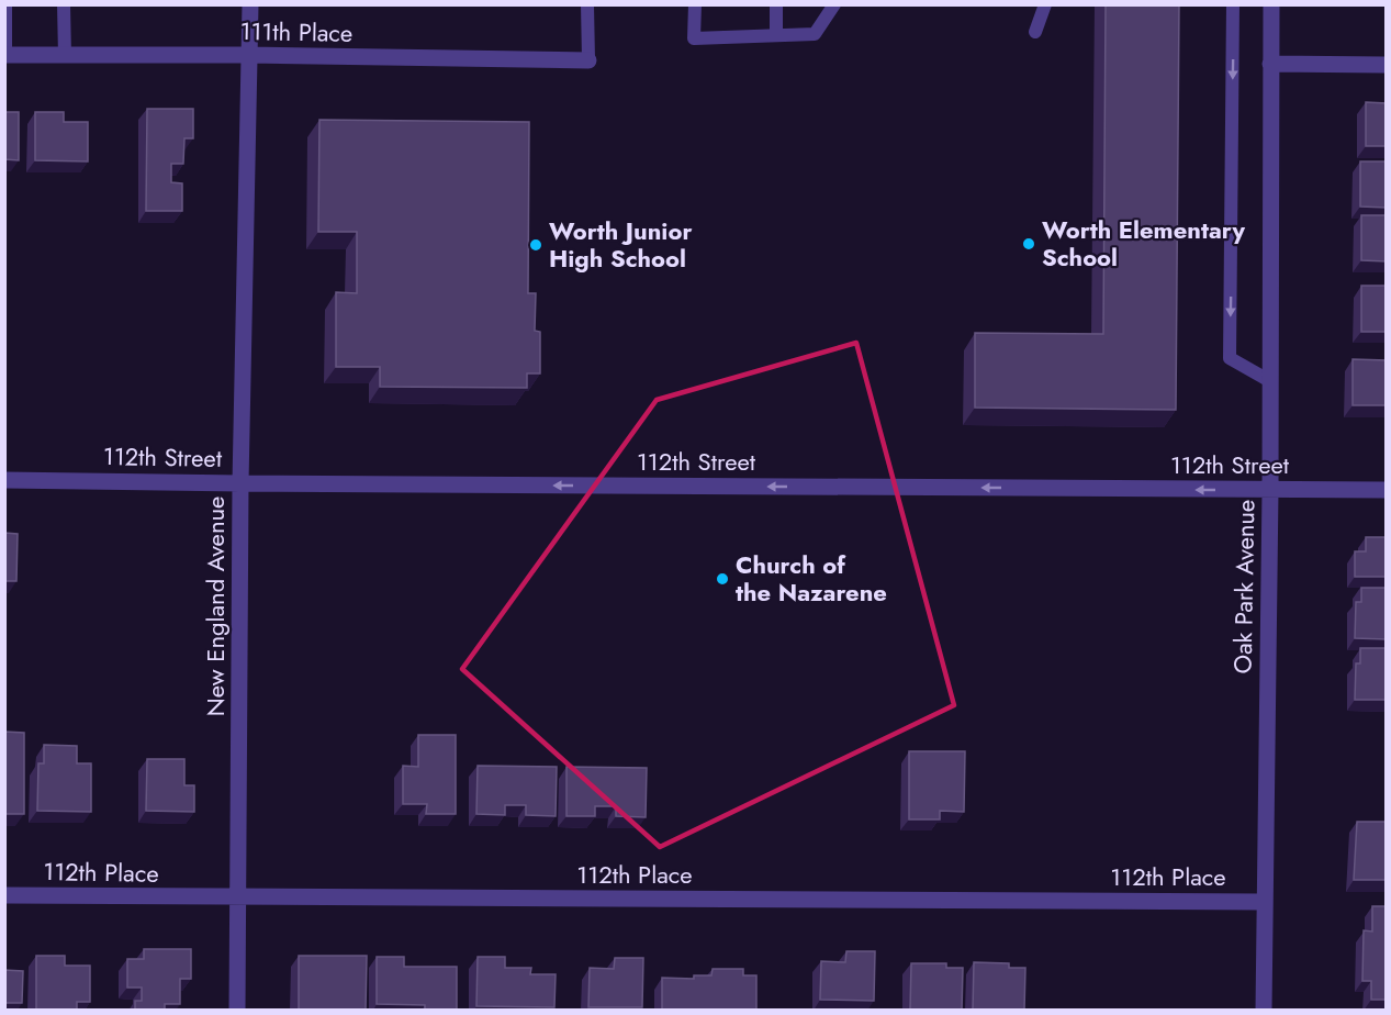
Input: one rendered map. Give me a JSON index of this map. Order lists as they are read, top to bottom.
{
  "streets": {
    "street": [
      "111th Place",
      "112th Street",
      "Oak Park Avenue",
      "New England Avenue",
      "112th Place"
    ]
  },
  "crossings": [
    ["111th Place", "New England Avenue"],
    ["112th Street", "Oak Park Avenue"],
    ["112th Street", "New England Avenue"],
    ["Oak Park Avenue", "112th Place"],
    ["New England Avenue", "112th Place"]
  ],
  "one_way": ["112th Street"],
  "places": ["Worth Elementary School", "Worth Junior High School", "Church of the Nazarene"]
}
